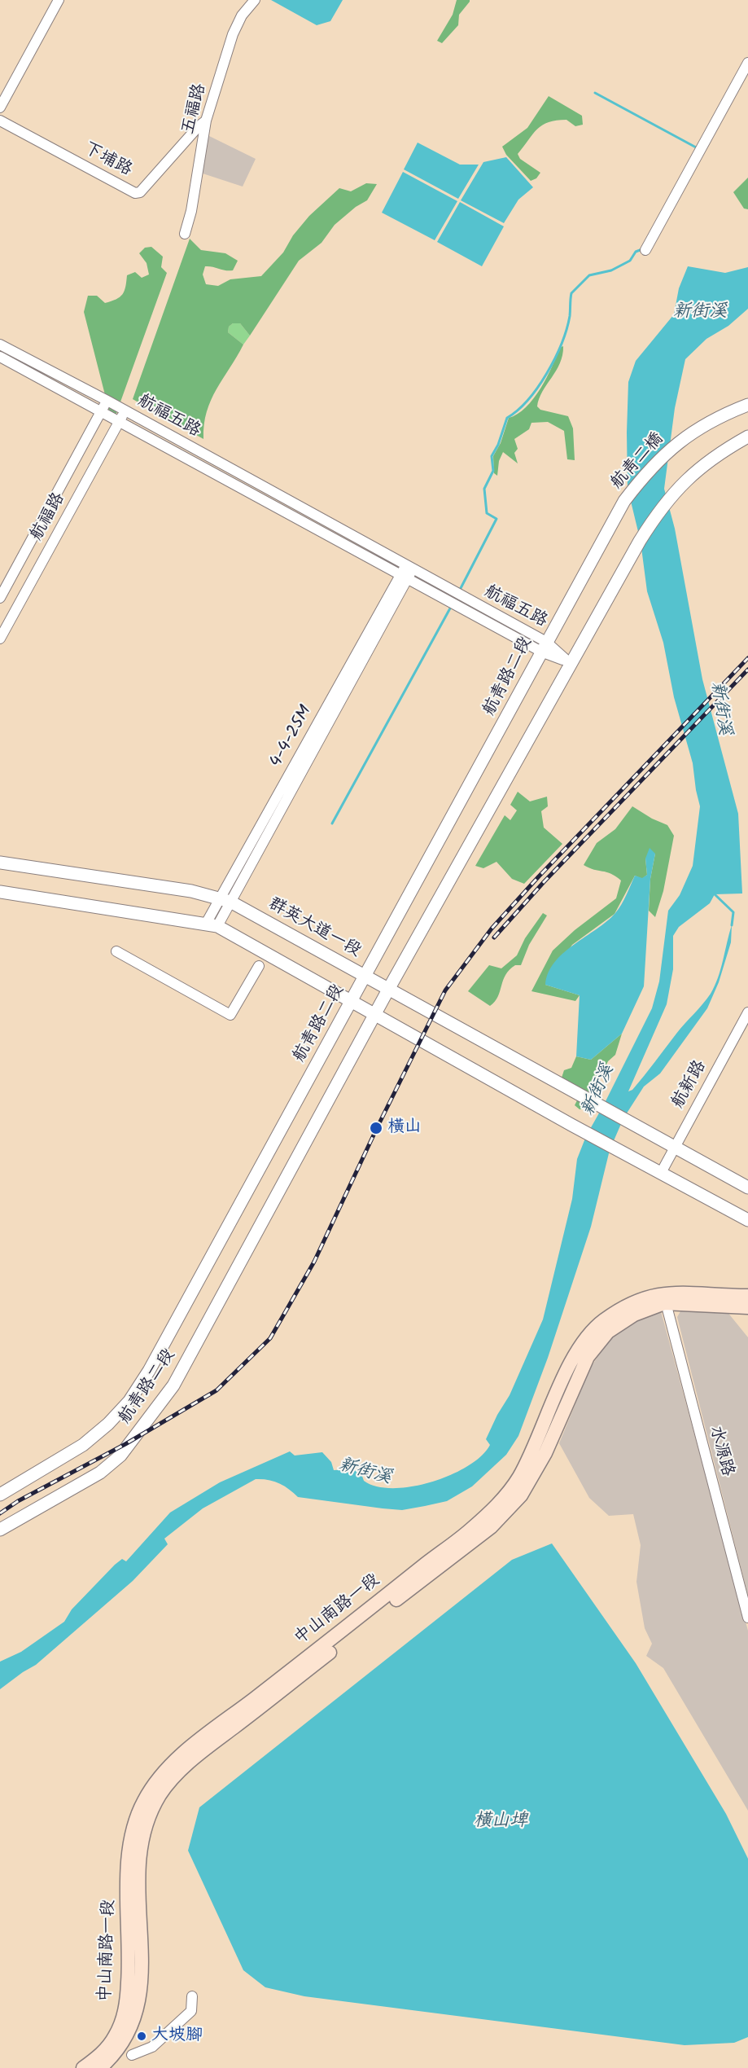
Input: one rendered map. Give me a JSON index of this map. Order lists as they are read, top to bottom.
{
  "streets": {
    "main road": ["中山南路一段"],
    "street": [
      "五福路",
      "下埔路",
      "航福五路",
      "航青二橋",
      "航福路",
      "航青路二段",
      "4-4-25M",
      "群英大道一段",
      "航新路",
      "水源路"
    ]
  },
  "crossings": [
    ["五福路", "下埔路"],
    ["航福五路", "航福路"],
    ["航福五路", "航青路二段"],
    ["航福五路", "4-4-25M"],
    ["航青二橋", "航青路二段"],
    ["航青路二段", "群英大道一段"],
    ["4-4-25M", "群英大道一段"],
    ["群英大道一段", "航新路"],
    ["水源路", "中山南路一段"]
  ],
  "water": ["新街溪", "橫山埤"],
  "places": ["橫山", "大坡腳"]
}
